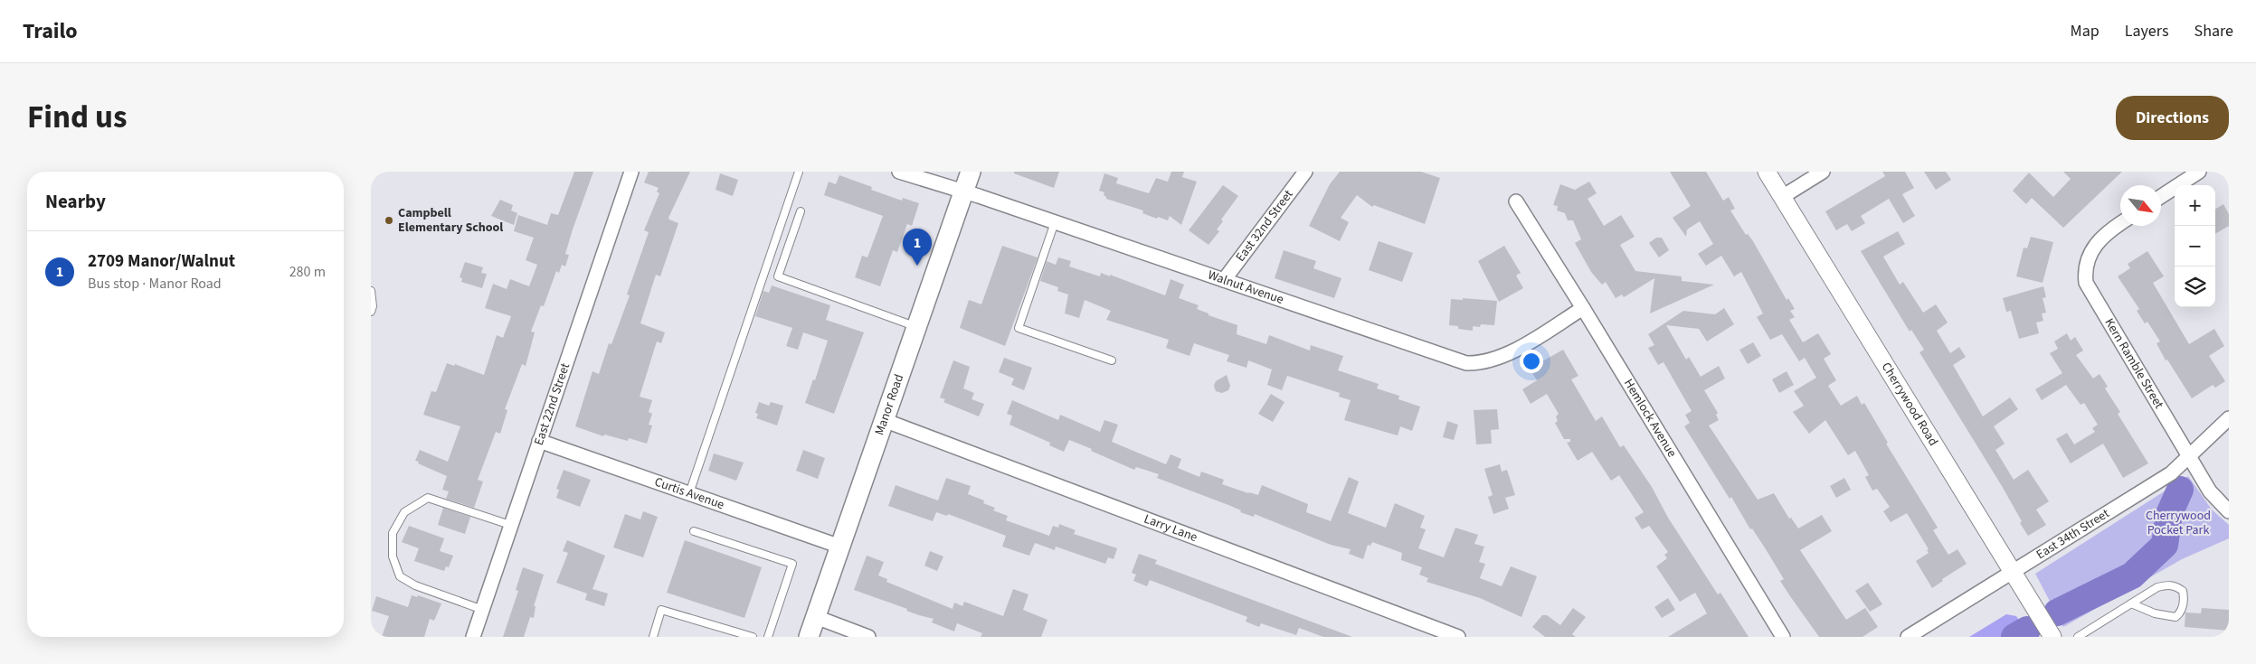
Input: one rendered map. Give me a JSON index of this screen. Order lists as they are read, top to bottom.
{
  "streets": {
    "main road": ["Manor Road"],
    "street": [
      "East 32nd Street",
      "Walnut Avenue",
      "Kern Ramble Street",
      "East 22nd Street",
      "Cherrywood Road",
      "Hemlock Avenue",
      "Curtis Avenue",
      "Larry Lane",
      "East 34th Street"
    ]
  },
  "crossings": [
    ["East 32nd Street", "Walnut Avenue"],
    ["Walnut Avenue", "Manor Road"],
    ["Walnut Avenue", "Hemlock Avenue"],
    ["Kern Ramble Street", "East 34th Street"],
    ["East 22nd Street", "Curtis Avenue"],
    ["Cherrywood Road", "East 34th Street"],
    ["Manor Road", "Curtis Avenue"],
    ["Manor Road", "Larry Lane"]
  ],
  "parks": ["Cherrywood Pocket Park"],
  "places": ["Campbell Elementary School"],
  "north": "bottom right",
  "page": {
    "header": "Trailo",
    "nav": ["Map", "Layers", "Share"],
    "title": "Find us",
    "buttons": "Directions",
    "heading": "Nearby",
    "map_buttons": ["+", "−"],
    "pins": "1",
    "list": [
      {
        "mark": "1",
        "name": "2709 Manor/Walnut",
        "note": "Bus stop · Manor Road",
        "value": "280 m"
      }
    ]
  }
}
